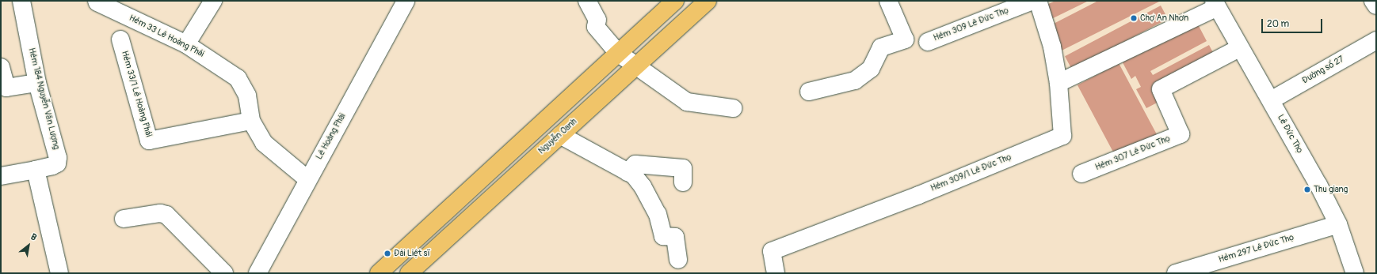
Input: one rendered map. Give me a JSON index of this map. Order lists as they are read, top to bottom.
{
  "streets": {
    "main road": ["Nguyễn Oanh"],
    "street": [
      "Hẻm 309 Lê Đức Thọ",
      "Hẻm 33 Lê Hoàng Phái",
      "Đường số 27",
      "Hẻm 33/1 Lê Hoàng Phái",
      "Hẻm 184 Nguyễn Văn Lượng",
      "Lê Đức Thọ",
      "Lê Hoàng Phái",
      "Hẻm 307 Lê Đức Thọ",
      "Hẻm 309/1 Lê Đức Thọ",
      "Hẻm 297 Lê Đức Thọ"
    ]
  },
  "crossings": [
    ["Hẻm 33 Lê Hoàng Phái", "Hẻm 33/1 Lê Hoàng Phái"],
    ["Hẻm 33 Lê Hoàng Phái", "Lê Hoàng Phái"],
    ["Đường số 27", "Lê Đức Thọ"],
    ["Lê Đức Thọ", "Hẻm 307 Lê Đức Thọ"],
    ["Lê Đức Thọ", "Hẻm 297 Lê Đức Thọ"]
  ],
  "places": ["Chợ An Nhơn", "Thu giang", "Đài Liệt sĩ"],
  "scale_bar": "20 m",
  "north": "top right"
}
